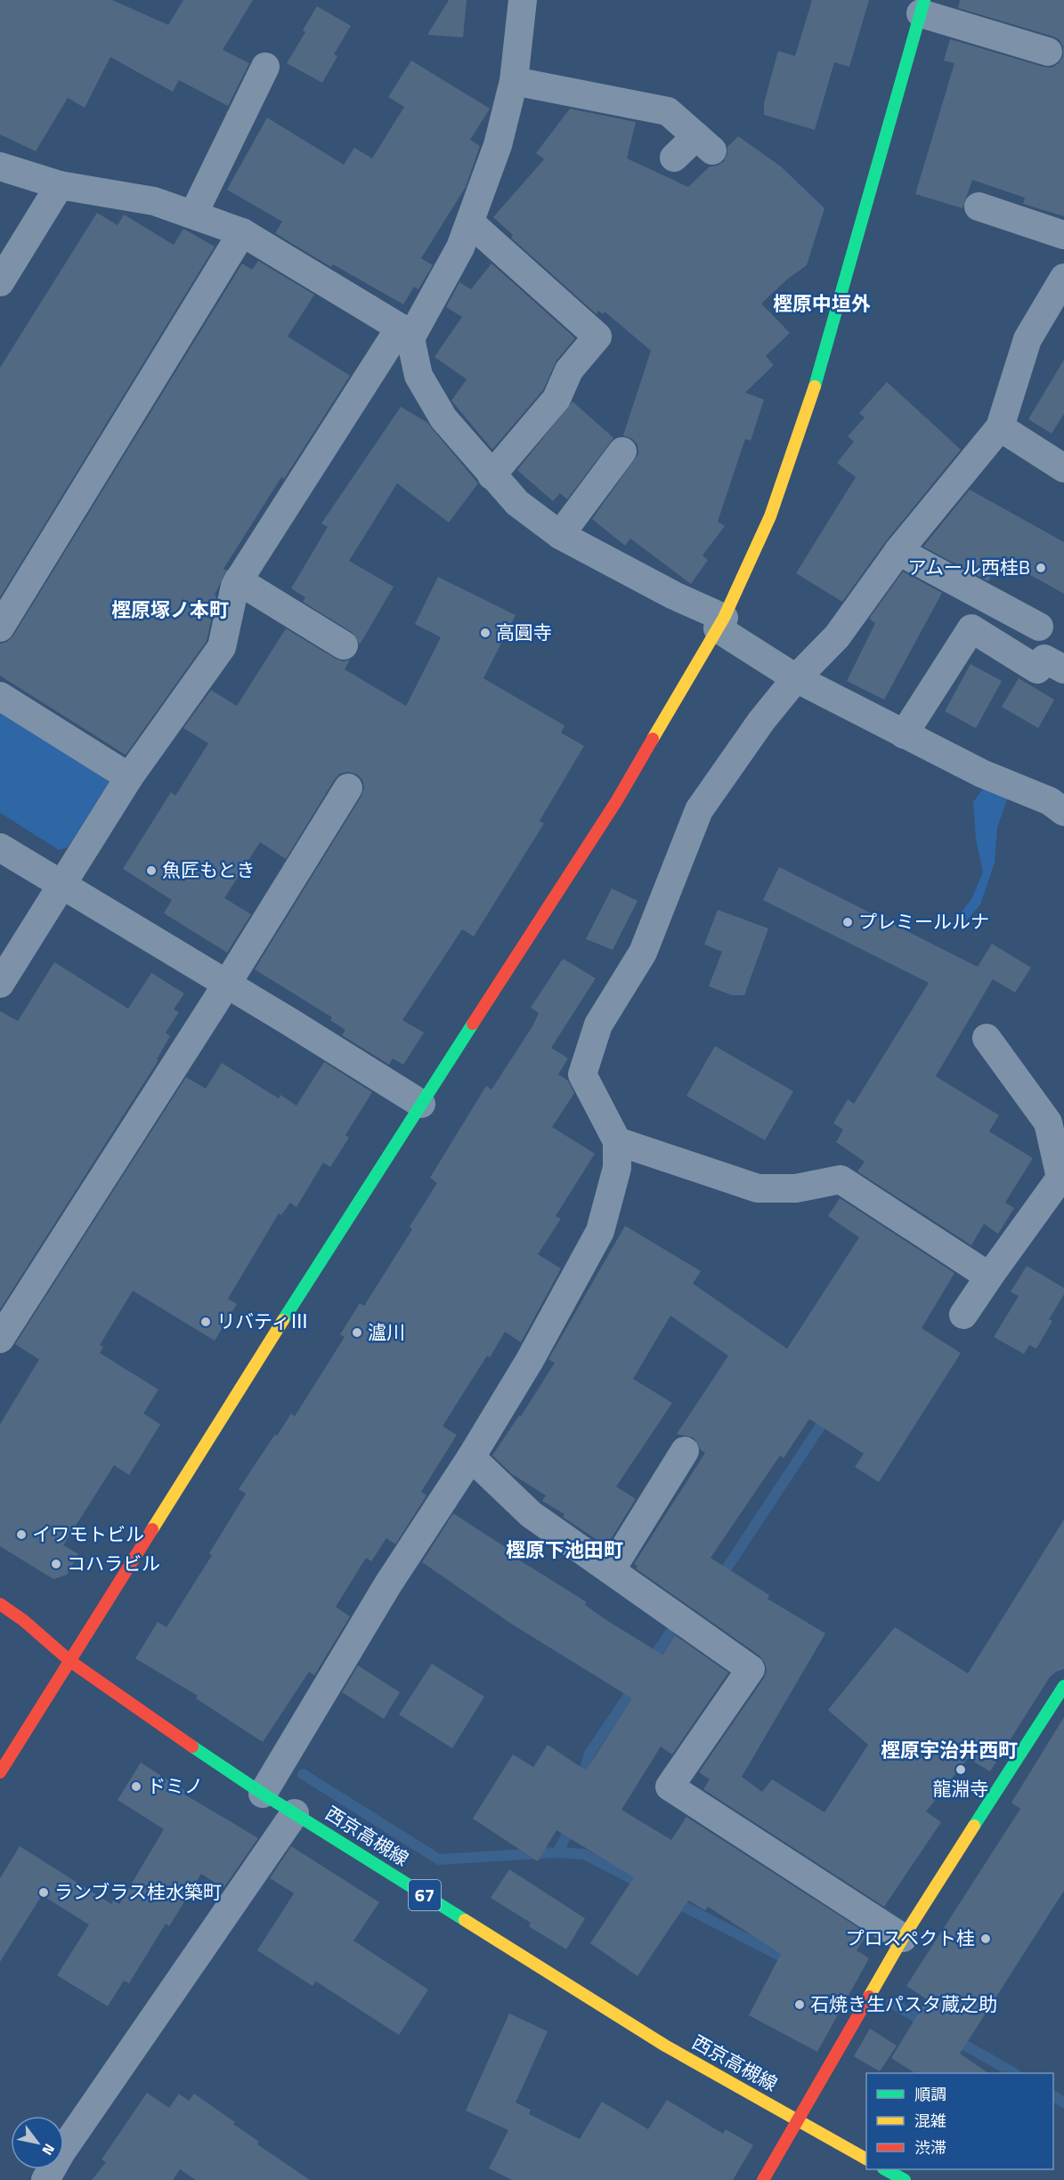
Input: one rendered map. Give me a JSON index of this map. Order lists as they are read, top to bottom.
{
  "streets": {
    "street": ["西京高槻線", "67"]
  },
  "districts": [
    "樫原中垣外",
    "樫原塚ノ本町",
    "樫原下池田町",
    "樫原宇治井西町"
  ],
  "places": [
    "アムール西桂B",
    "高圓寺",
    "魚匠もとき",
    "プレミールルナ",
    "リバティⅢ",
    "瀘川",
    "イワモトビル",
    "コハラビル",
    "龍淵寺",
    "ドミノ",
    "ランブラス桂水築町",
    "プロスペクト桂",
    "石焼き生パスタ蔵之助"
  ],
  "legend": ["順調", "混雑", "渋滞"],
  "north": "bottom right"
}
